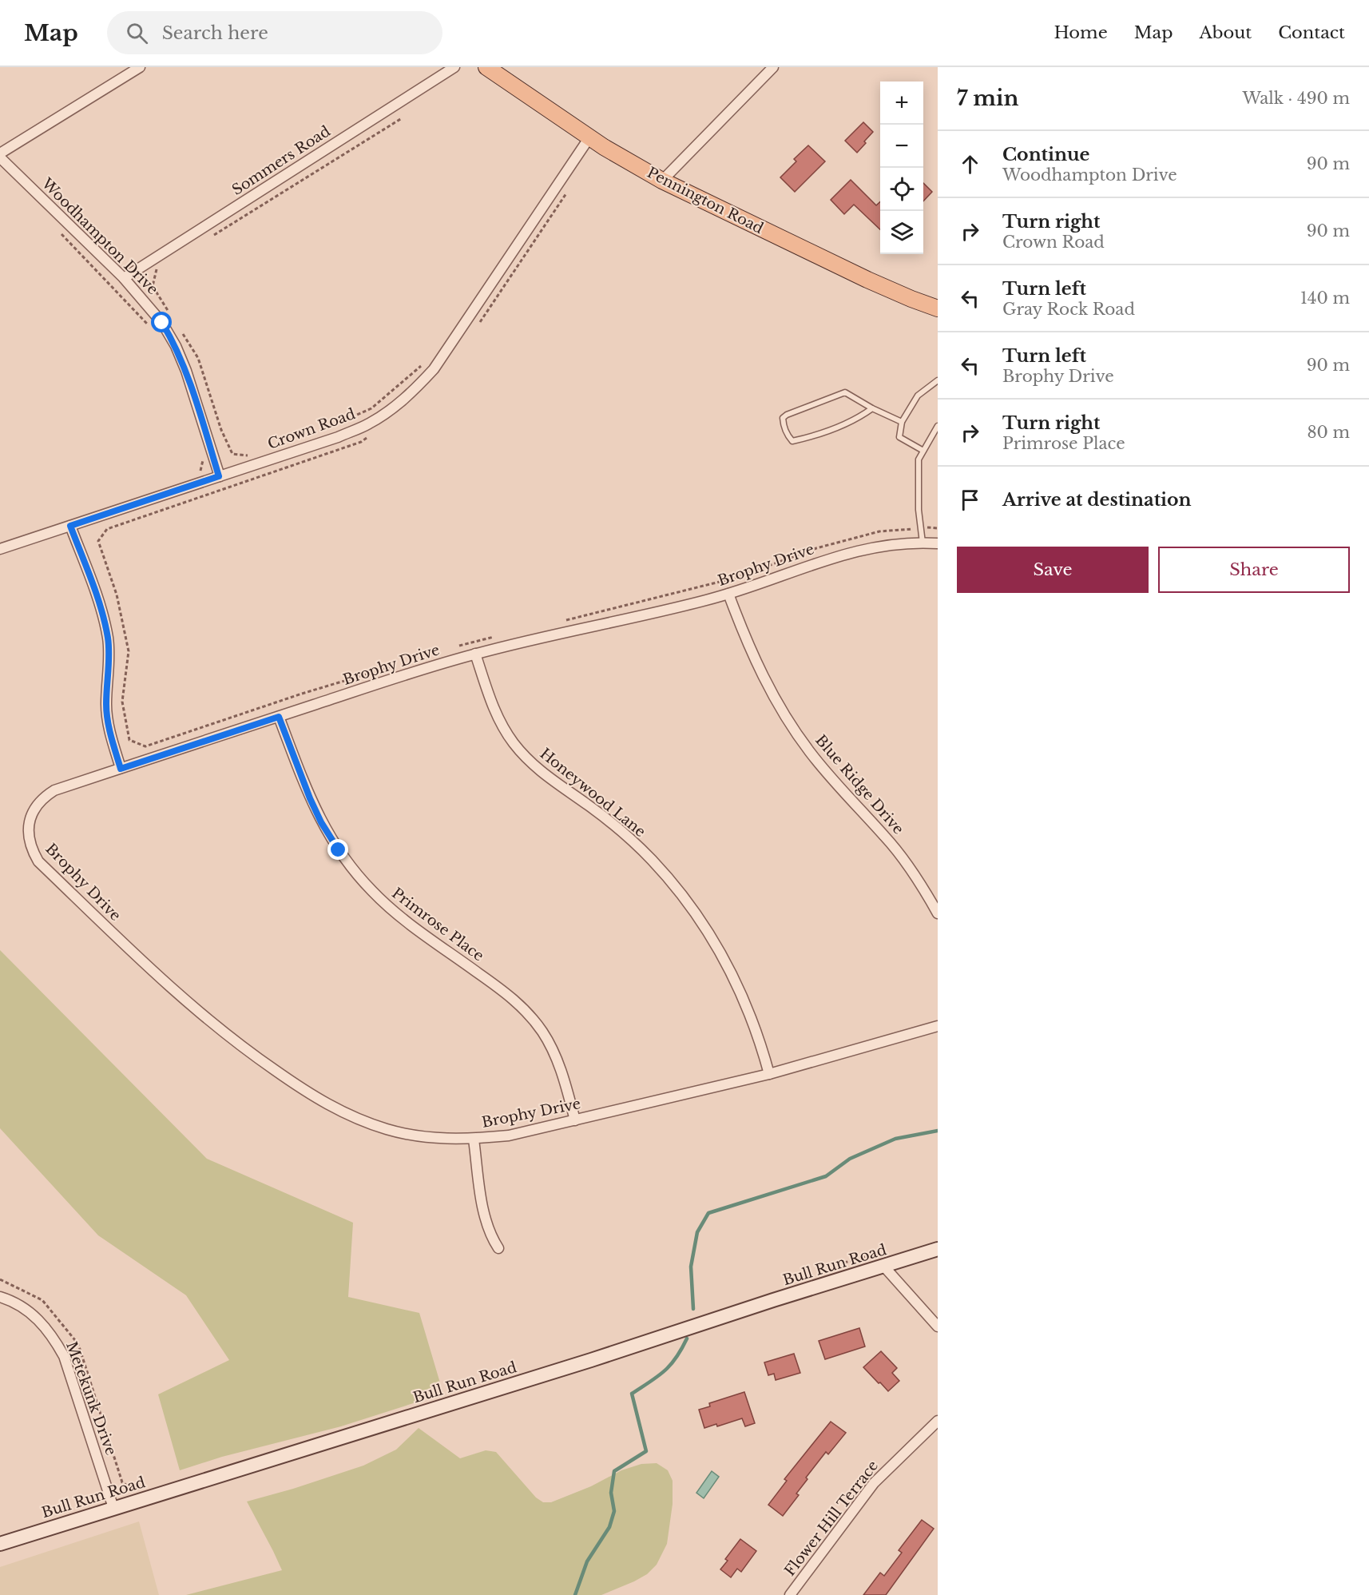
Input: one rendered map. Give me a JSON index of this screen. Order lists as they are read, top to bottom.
{
  "streets": {
    "main road": ["Pennington Road"],
    "street": [
      "Sommers Road",
      "Woodhampton Drive",
      "Crown Road",
      "Brophy Drive",
      "Blue Ridge Drive",
      "Honeywood Lane",
      "Primrose Place",
      "Bull Run Road",
      "Metekunk Drive",
      "Flower Hill Terrace"
    ]
  },
  "crossings": [
    ["Sommers Road", "Woodhampton Drive"],
    ["Pennington Road", "Crown Road"],
    ["Woodhampton Drive", "Crown Road"],
    ["Brophy Drive", "Blue Ridge Drive"],
    ["Brophy Drive", "Honeywood Lane"],
    ["Brophy Drive", "Primrose Place"],
    ["Bull Run Road", "Metekunk Drive"]
  ],
  "page": {
    "header": "Map",
    "search": "Search here",
    "nav": [
      "Home",
      "Map",
      "About",
      "Contact"
    ],
    "heading": ["7 min", "Walk · 490 m"],
    "map_buttons": ["+", "−"],
    "list": [
      ["Continue", "Woodhampton Drive", "90 m"],
      ["Turn right", "Crown Road", "90 m"],
      ["Turn left", "Gray Rock Road", "140 m"],
      ["Turn left", "Brophy Drive", "90 m"],
      ["Turn right", "Primrose Place", "80 m"],
      "Arrive at destination"
    ],
    "buttons": ["Save", "Share"]
  }
}
